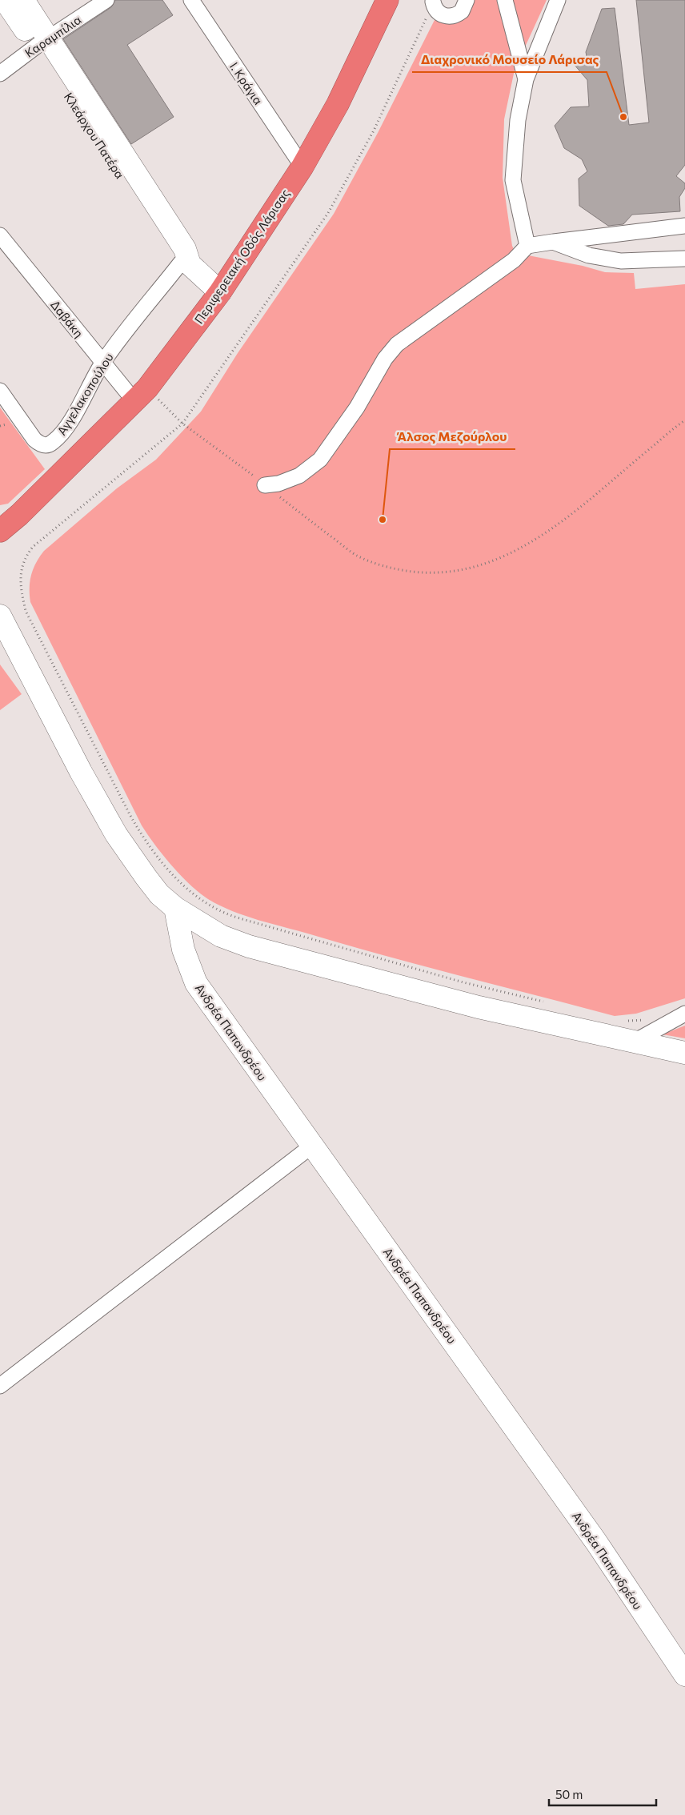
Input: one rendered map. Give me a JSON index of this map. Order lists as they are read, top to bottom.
{
  "streets": {
    "highway": ["Περιφερειακή Οδός Λάρισας"],
    "street": [
      "Καραμπίλια",
      "Ι. Κράγια",
      "Κλεάρχου Πατέρα",
      "Δαβάκη",
      "Αγγελακοπούλου",
      "Ανδρέα Παπανδρέου"
    ]
  },
  "crossings": [
    ["Καραμπίλια", "Κλεάρχου Πατέρα"],
    ["Ι. Κράγια", "Περιφερειακή Οδός Λάρισας"],
    ["Κλεάρχου Πατέρα", "Περιφερειακή Οδός Λάρισας"],
    ["Κλεάρχου Πατέρα", "Αγγελακοπούλου"],
    ["Περιφερειακή Οδός Λάρισας", "Δαβάκη"],
    ["Δαβάκη", "Αγγελακοπούλου"]
  ],
  "places": ["Διαχρονικό Μουσείο Λάρισας", "Άλσος Μεζούρλου"],
  "scale_bar": "50 m"
}
